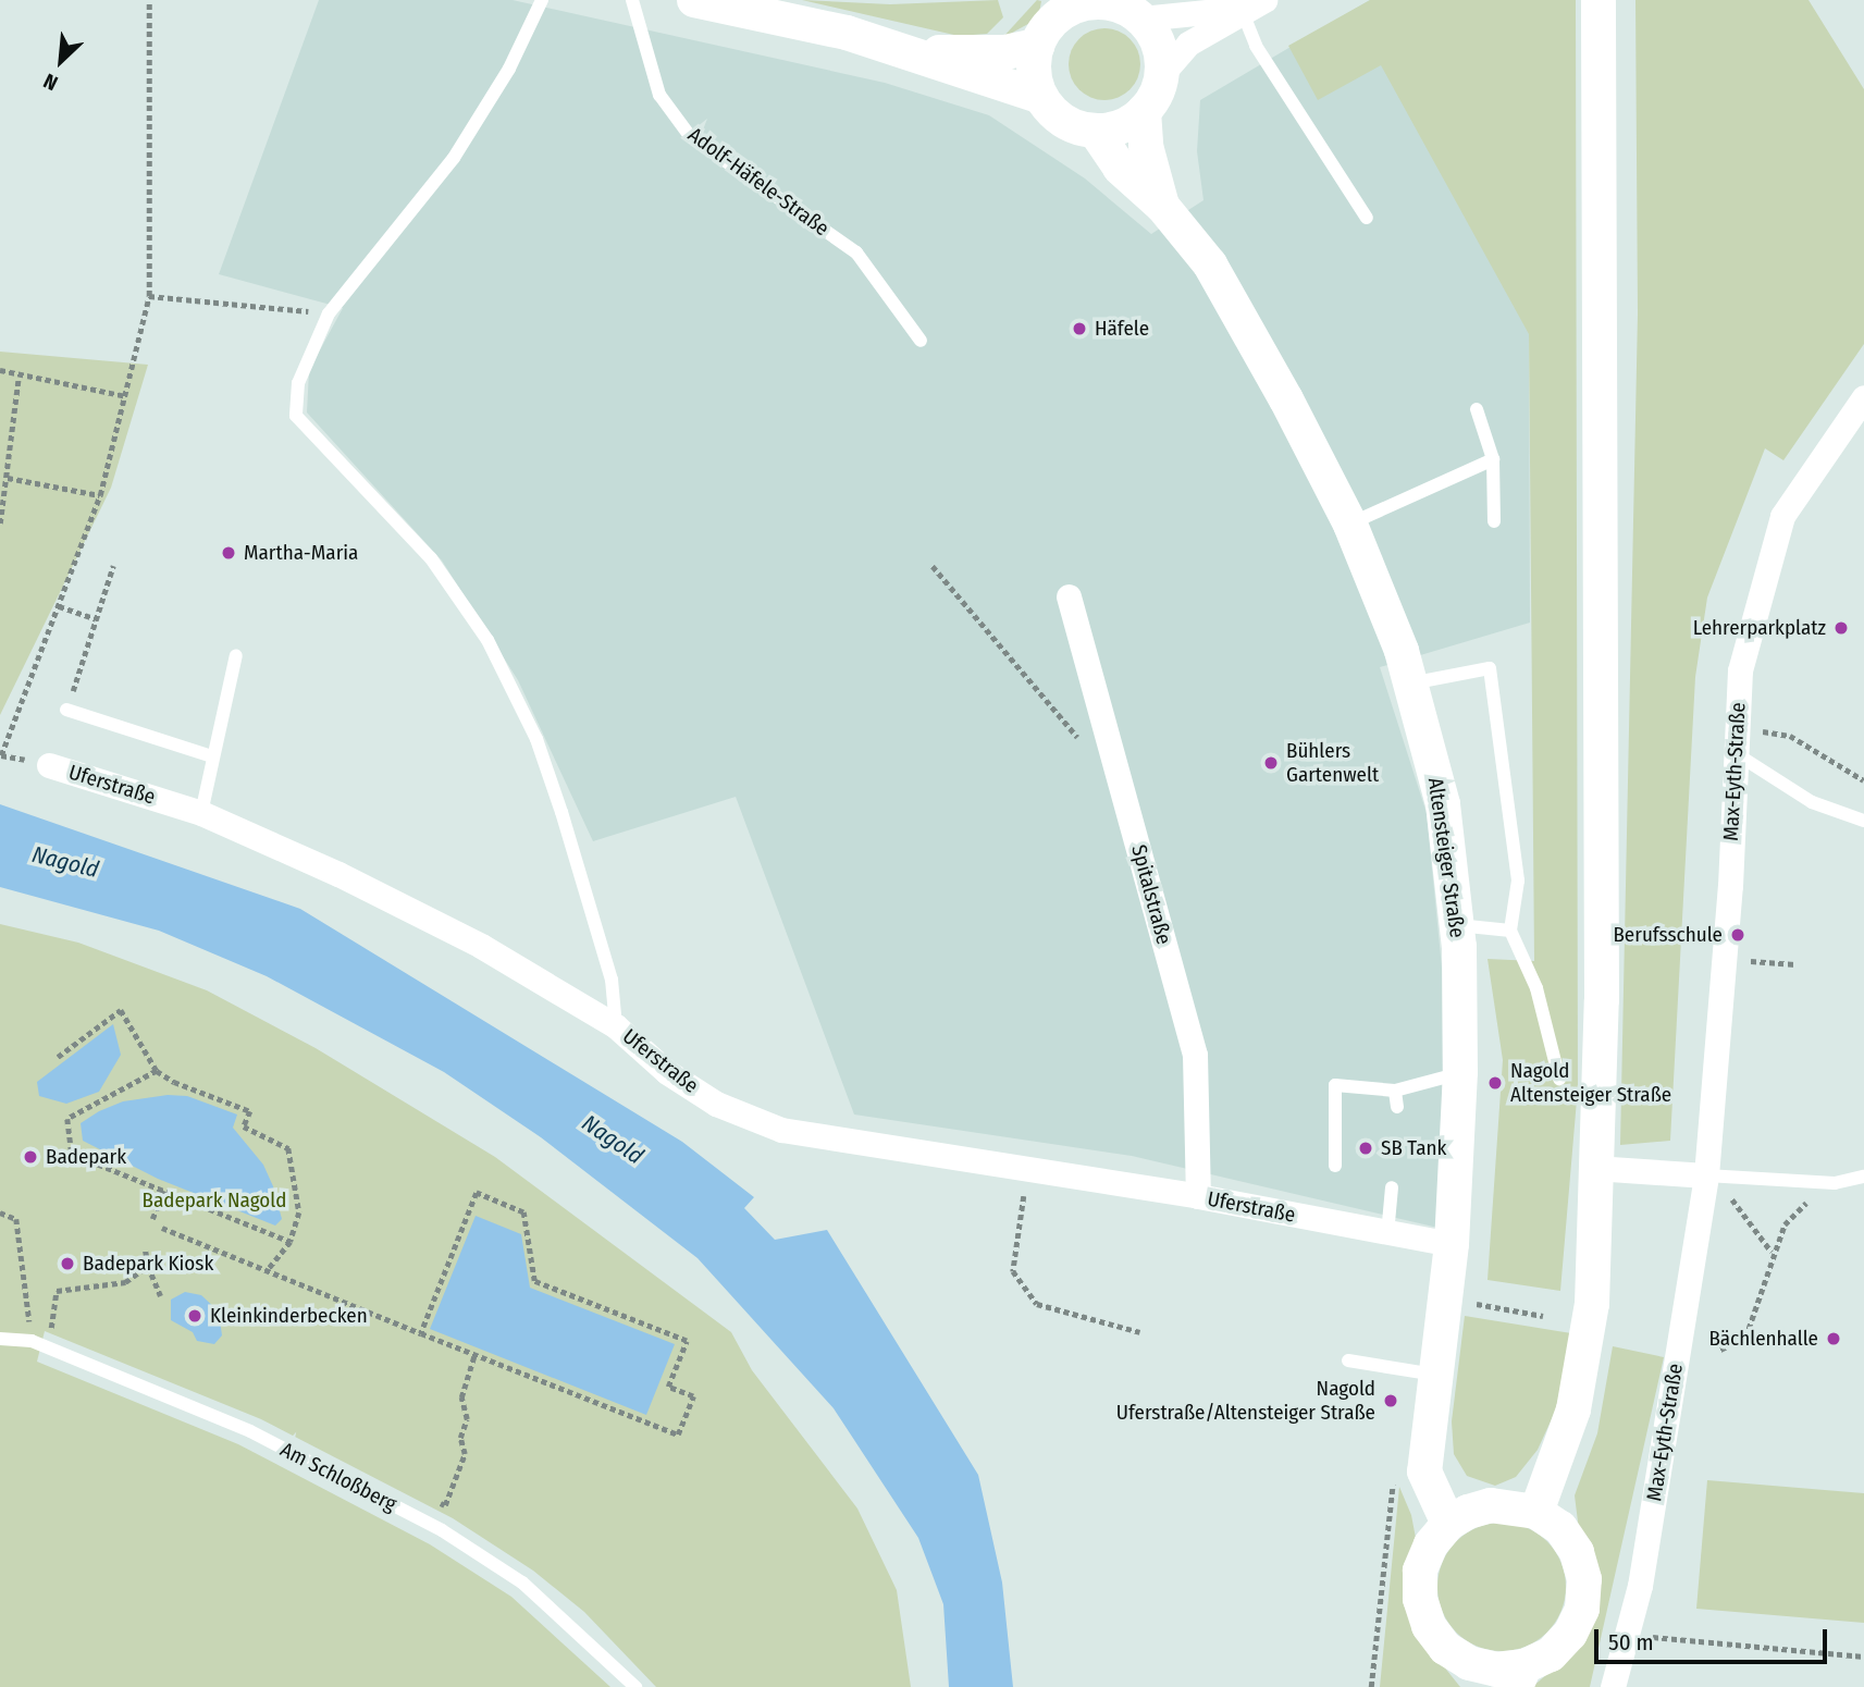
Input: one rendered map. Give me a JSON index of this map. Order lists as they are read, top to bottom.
{
  "streets": {
    "street": [
      "Max-Eyth-Straße",
      "Uferstraße",
      "Altensteiger Straße",
      "Spitalstraße"
    ],
    "lane": ["Adolf-Häfele-Straße", "Am Schloßberg"]
  },
  "crossings": [
    ["Uferstraße", "Altensteiger Straße"],
    ["Uferstraße", "Spitalstraße"]
  ],
  "water": ["Nagold"],
  "parks": ["Badepark Nagold"],
  "places": [
    "Häfele",
    "Martha-Maria",
    "Lehrerparkplatz",
    "Bühlers Gartenwelt",
    "Berufsschule",
    "Nagold Altensteiger Straße",
    "SB Tank",
    "Badepark",
    "Badepark Kiosk",
    "Kleinkinderbecken",
    "Bächlenhalle",
    "Nagold Uferstraße/Altensteiger Straße"
  ],
  "scale_bar": "50 m",
  "north": "bottom left"
}
